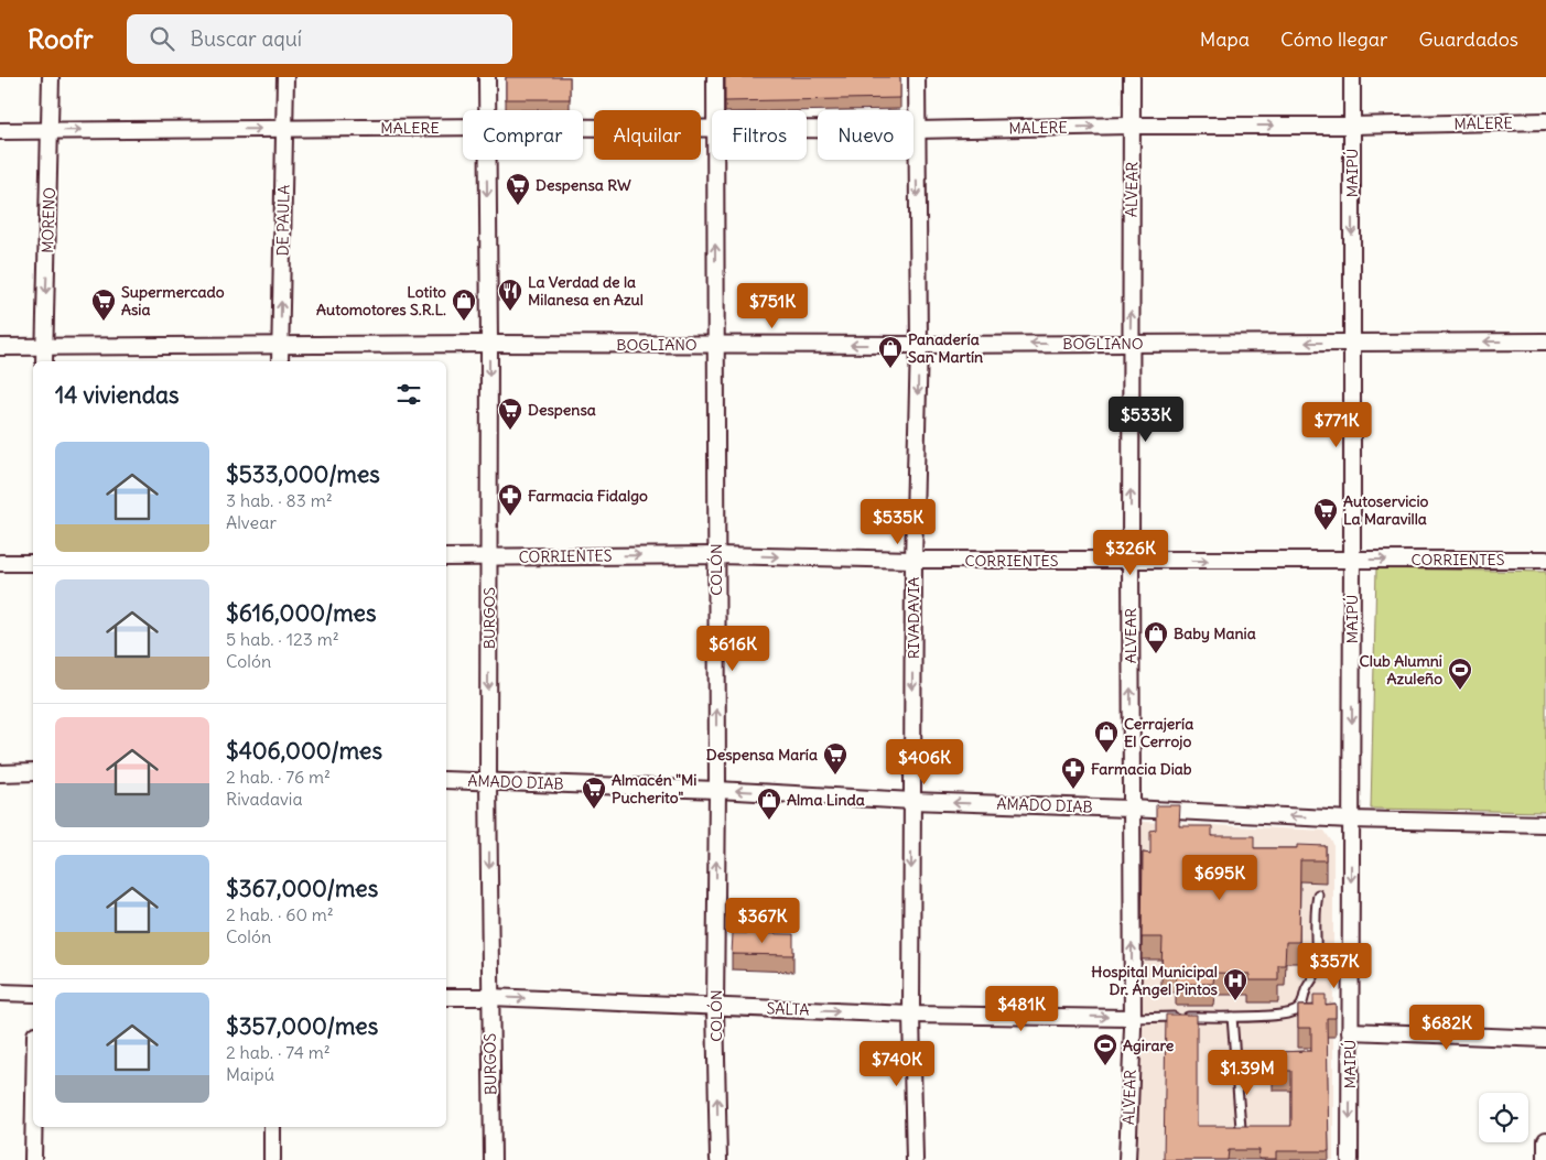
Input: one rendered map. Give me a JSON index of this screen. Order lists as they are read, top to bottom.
{
  "streets": {
    "street": [
      "MALERE",
      "MAIPÚ",
      "ALVEAR",
      "MORENO",
      "DE PAULA",
      "BOGLIANO",
      "CORRIENTES",
      "COLÓN",
      "BURGOS",
      "RIVADAVIA",
      "AMADO DIAB",
      "SALTA"
    ]
  },
  "crossings": [
    ["MALERE", "MAIPÚ"],
    ["MALERE", "ALVEAR"],
    ["MALERE", "MORENO"],
    ["MALERE", "DE PAULA"],
    ["MALERE", "RIVADAVIA"],
    ["MAIPÚ", "BOGLIANO"],
    ["MAIPÚ", "CORRIENTES"],
    ["MAIPÚ", "AMADO DIAB"],
    ["ALVEAR", "BOGLIANO"],
    ["ALVEAR", "CORRIENTES"],
    ["ALVEAR", "AMADO DIAB"],
    ["ALVEAR", "SALTA"],
    ["MORENO", "BOGLIANO"],
    ["DE PAULA", "BOGLIANO"],
    ["BOGLIANO", "COLÓN"],
    ["BOGLIANO", "BURGOS"],
    ["BOGLIANO", "RIVADAVIA"],
    ["CORRIENTES", "COLÓN"],
    ["CORRIENTES", "BURGOS"],
    ["CORRIENTES", "RIVADAVIA"],
    ["COLÓN", "AMADO DIAB"],
    ["COLÓN", "SALTA"],
    ["BURGOS", "AMADO DIAB"],
    ["BURGOS", "SALTA"],
    ["RIVADAVIA", "AMADO DIAB"],
    ["RIVADAVIA", "SALTA"]
  ],
  "one_way": [
    "MALERE",
    "MAIPÚ",
    "ALVEAR",
    "MORENO",
    "DE PAULA",
    "BOGLIANO",
    "CORRIENTES",
    "COLÓN",
    "BURGOS",
    "RIVADAVIA",
    "AMADO DIAB",
    "SALTA"
  ],
  "places": {
    "supermarket": [
      "Despensa RW",
      "Supermercado Asia",
      "Despensa",
      "Autoservicio La Maravilla",
      "Despensa María",
      "Almacén \"Mi Pucherito\""
    ],
    "restaurant": ["La Verdad de la Milanesa en Azul"],
    "shop": [
      "Lotito Automotores S.R.L.",
      "Panadería San Martín",
      "Baby Mania",
      "Cerrajería El Cerrojo",
      "Alma Linda"
    ],
    "pharmacy": ["Farmacia Fidalgo", "Farmacia Diab"],
    "sports": ["Club Alumni Azuleño", "Agirare"],
    "hospital": ["Hospital Municipal Dr. Ángel Pintos"]
  },
  "page": {
    "header": "Roofr",
    "search": "Buscar aquí",
    "nav": ["Mapa", "Cómo llegar", "Guardados"],
    "chip": [
      "Comprar",
      "Alquilar",
      "Filtros",
      "Nuevo"
    ],
    "price": [
      "$751K",
      "$533K",
      "$771K",
      "$535K",
      "$326K",
      "$616K",
      "$406K",
      "$695K",
      "$367K",
      "$357K",
      "$481K",
      "$682K",
      "$740K",
      "$1.39M"
    ],
    "heading": "14 viviendas",
    "list": [
      {
        "name": "$533,000/mes",
        "note": "3 hab. · 83 m² · Alvear"
      },
      {
        "name": "$616,000/mes",
        "note": "5 hab. · 123 m² · Colón"
      },
      {
        "name": "$406,000/mes",
        "note": "2 hab. · 76 m² · Rivadavia"
      },
      {
        "name": "$367,000/mes",
        "note": "2 hab. · 60 m² · Colón"
      },
      {
        "name": "$357,000/mes",
        "note": "2 hab. · 74 m² · Maipú"
      }
    ]
  }
}
